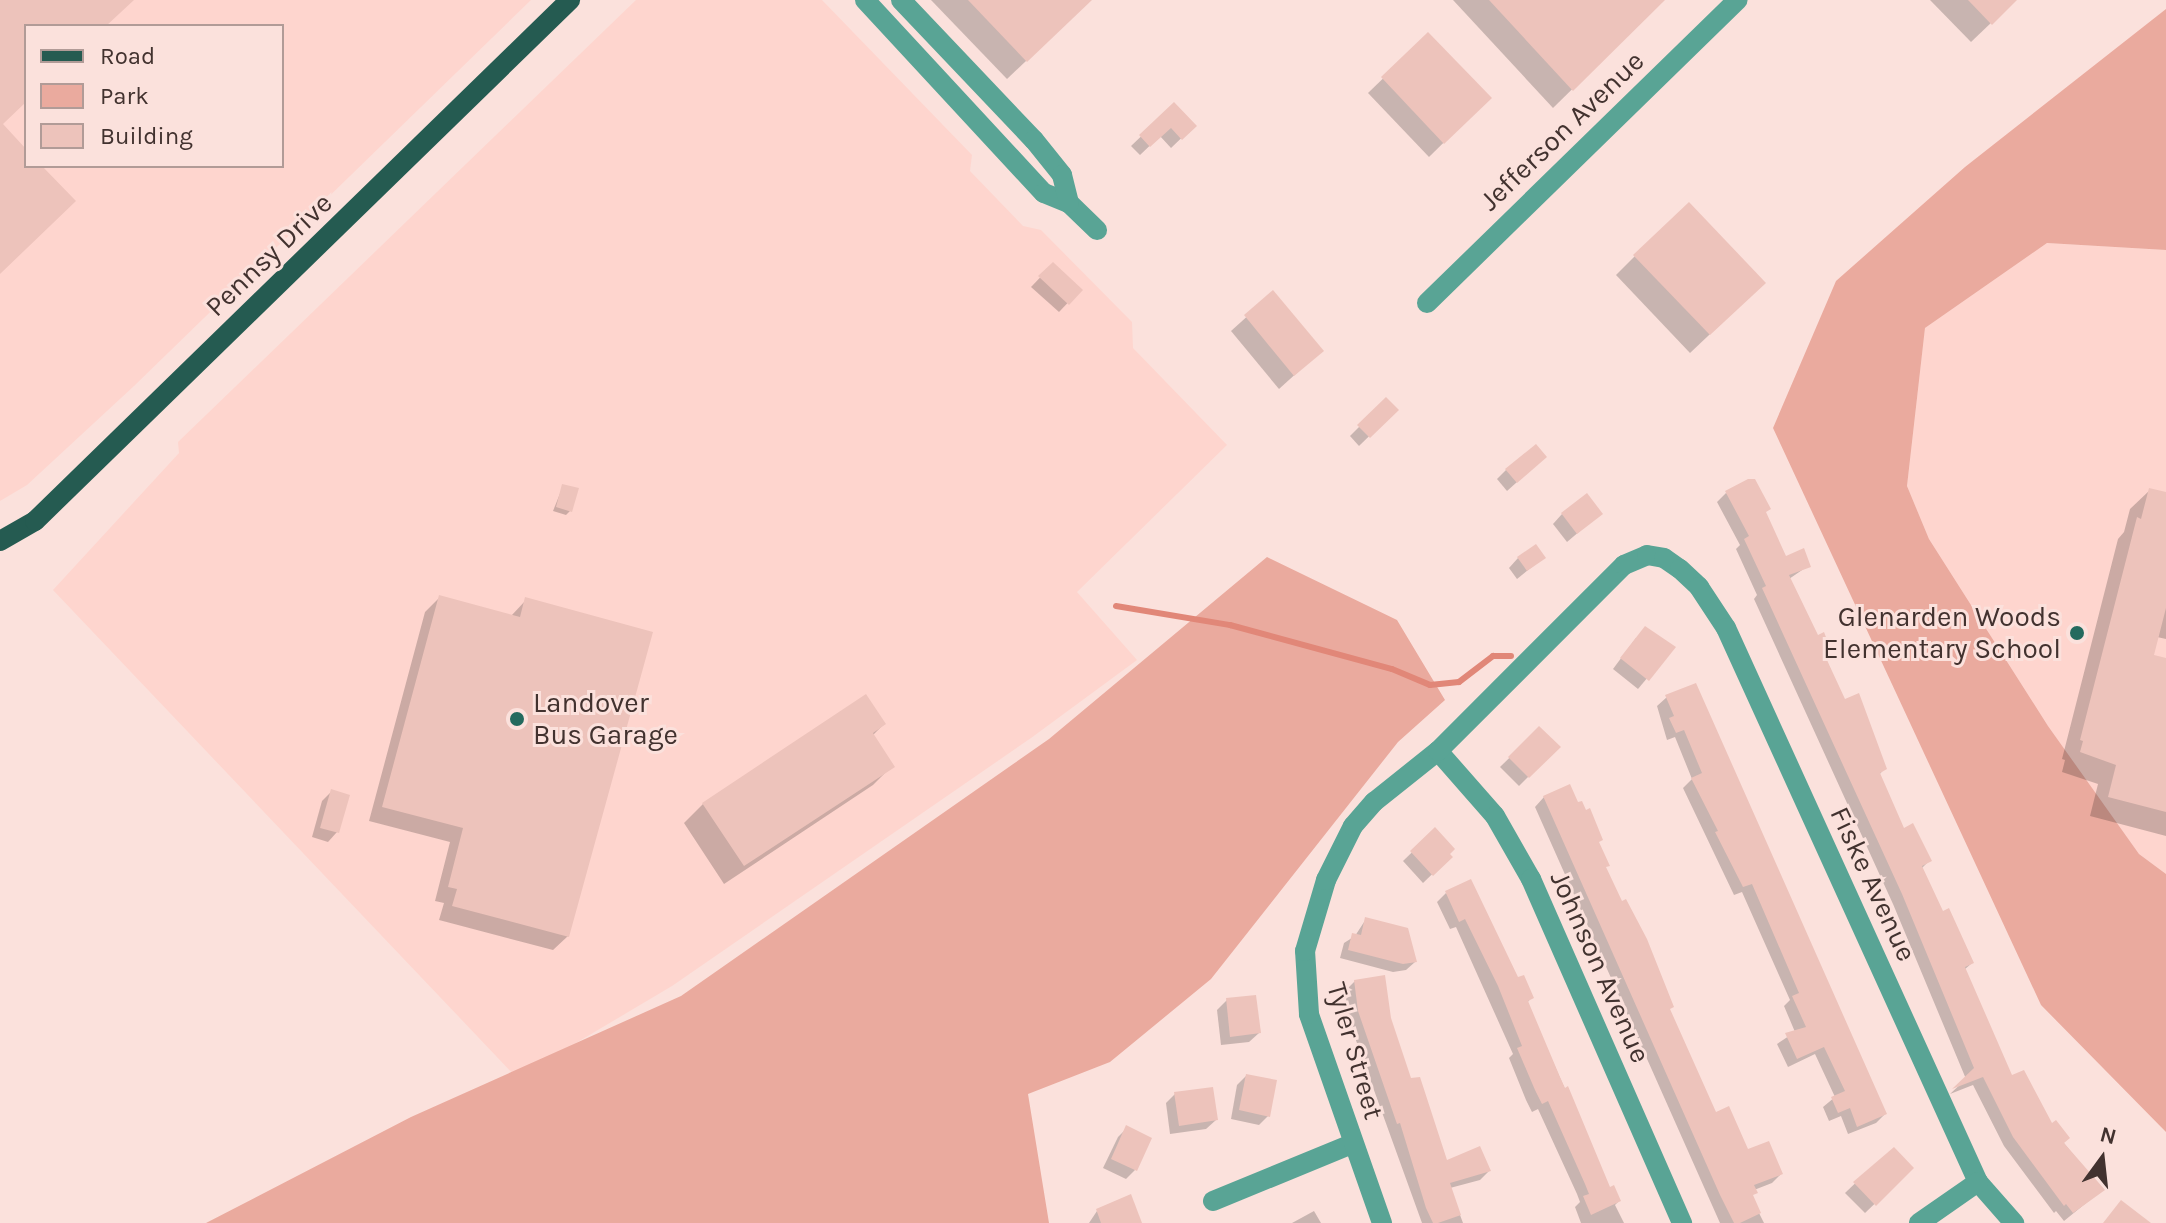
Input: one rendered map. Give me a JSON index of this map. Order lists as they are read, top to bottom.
{
  "streets": {
    "main road": ["Pennsy Drive"],
    "street": [
      "Jefferson Avenue",
      "Fiske Avenue",
      "Johnson Avenue",
      "Tyler Street"
    ]
  },
  "crossings": [
    ["Fiske Avenue", "Tyler Street"],
    ["Johnson Avenue", "Tyler Street"]
  ],
  "places": ["Glenarden Woods Elementary School", "Landover Bus Garage"],
  "legend": ["Road", "Park", "Building"],
  "north": "top"
}
